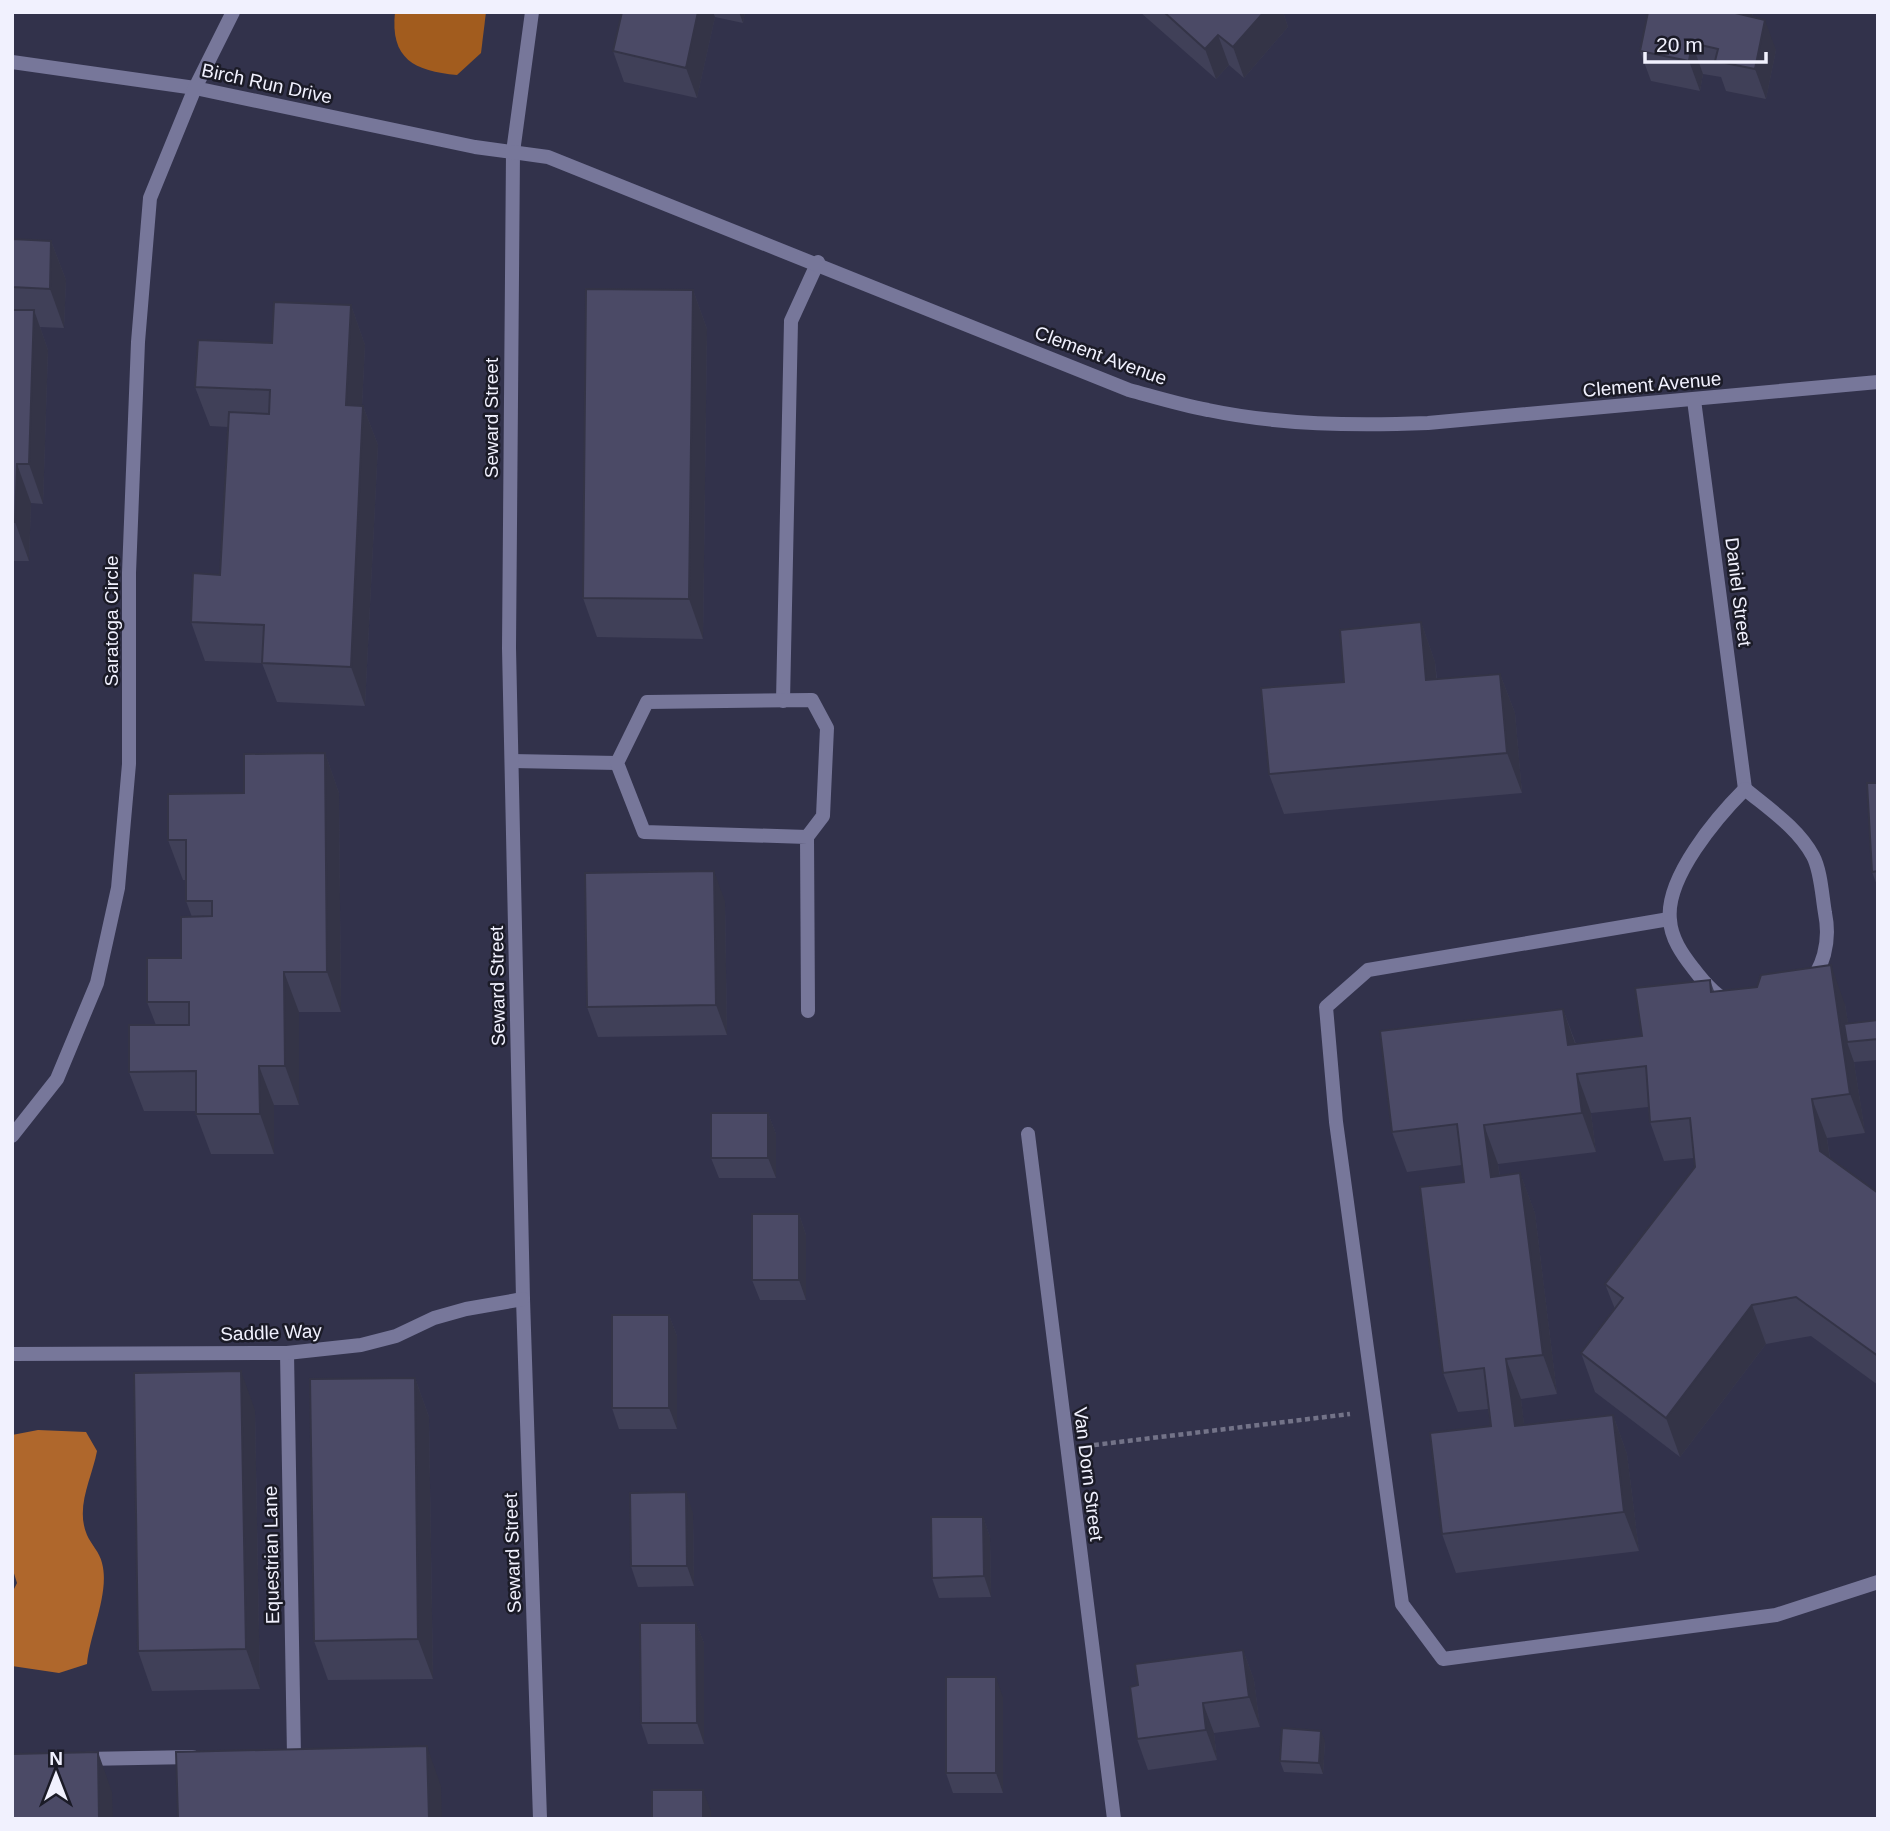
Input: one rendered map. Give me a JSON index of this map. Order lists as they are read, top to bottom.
{
  "streets": {
    "street": [
      "Birch Run Drive",
      "Clement Avenue",
      "Seward Street",
      "Daniel Street",
      "Saratoga Circle",
      "Saddle Way",
      "Van Dorn Street",
      "Equestrian Lane"
    ]
  },
  "crossings": [
    ["Birch Run Drive", "Clement Avenue"],
    ["Birch Run Drive", "Seward Street"],
    ["Birch Run Drive", "Saratoga Circle"],
    ["Clement Avenue", "Seward Street"],
    ["Clement Avenue", "Daniel Street"],
    ["Seward Street", "Saddle Way"],
    ["Saddle Way", "Equestrian Lane"]
  ],
  "scale_bar": "20 m",
  "north": "top"
}
